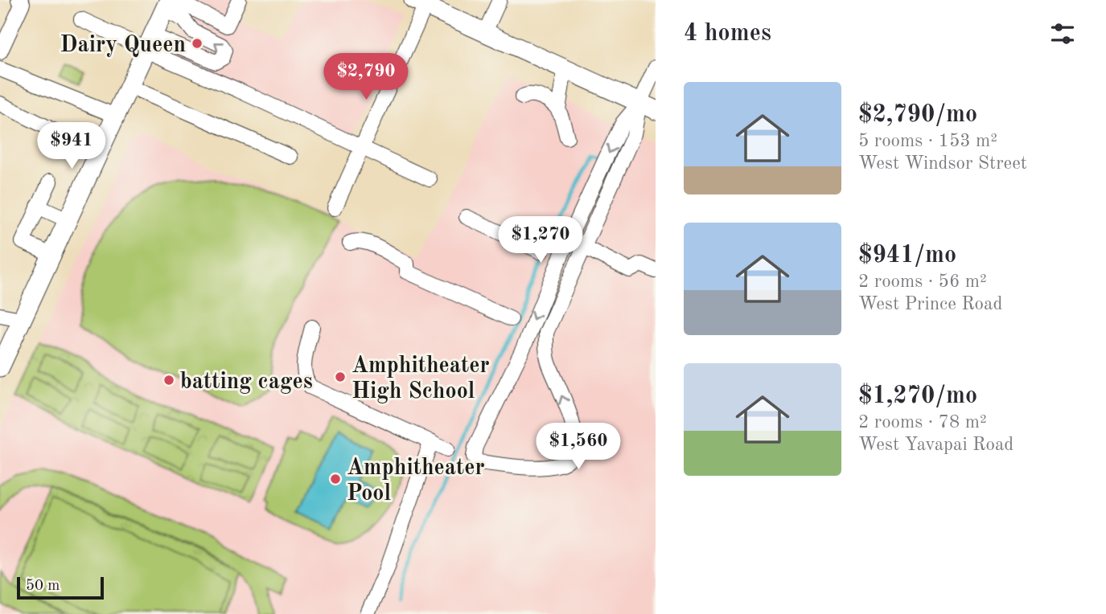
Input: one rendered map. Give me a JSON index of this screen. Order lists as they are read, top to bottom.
{
  "places": [
    "Dairy Queen",
    "Amphitheater High School",
    "batting cages",
    "Amphitheater Pool"
  ],
  "scale_bar": "50 m",
  "page": {
    "heading": "4 homes",
    "price": [
      "$2,790",
      "$941",
      "$1,270",
      "$1,560"
    ],
    "list": [
      {
        "name": "$2,790/mo",
        "note": "5 rooms · 153 m² · West Windsor Street"
      },
      {
        "name": "$941/mo",
        "note": "2 rooms · 56 m² · West Prince Road"
      },
      {
        "name": "$1,270/mo",
        "note": "2 rooms · 78 m² · West Yavapai Road"
      }
    ],
    "scale": "50 m"
  }
}
